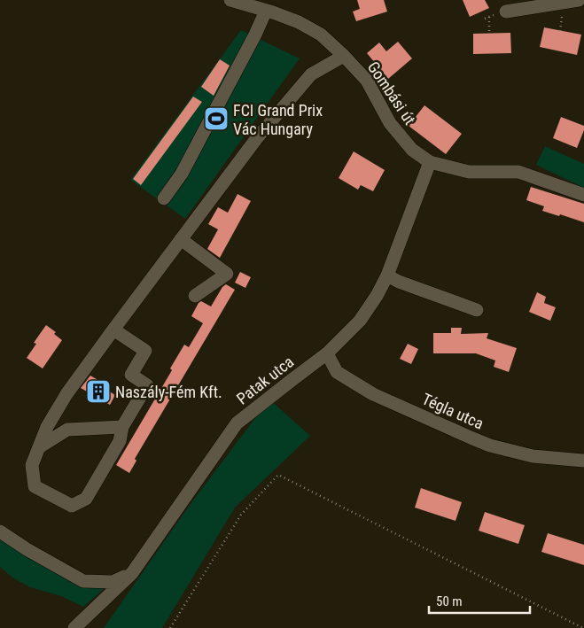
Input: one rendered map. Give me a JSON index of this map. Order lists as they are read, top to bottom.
{
  "streets": {
    "street": ["Gombási út", "Patak utca", "Tégla utca"]
  },
  "crossings": [
    ["Gombási út", "Patak utca"],
    ["Patak utca", "Tégla utca"]
  ],
  "places": {
    "sports": ["FCI Grand Prix Vác Hungary"],
    "building": ["Naszály-Fém Kft."]
  },
  "scale_bar": "50 m"
}
